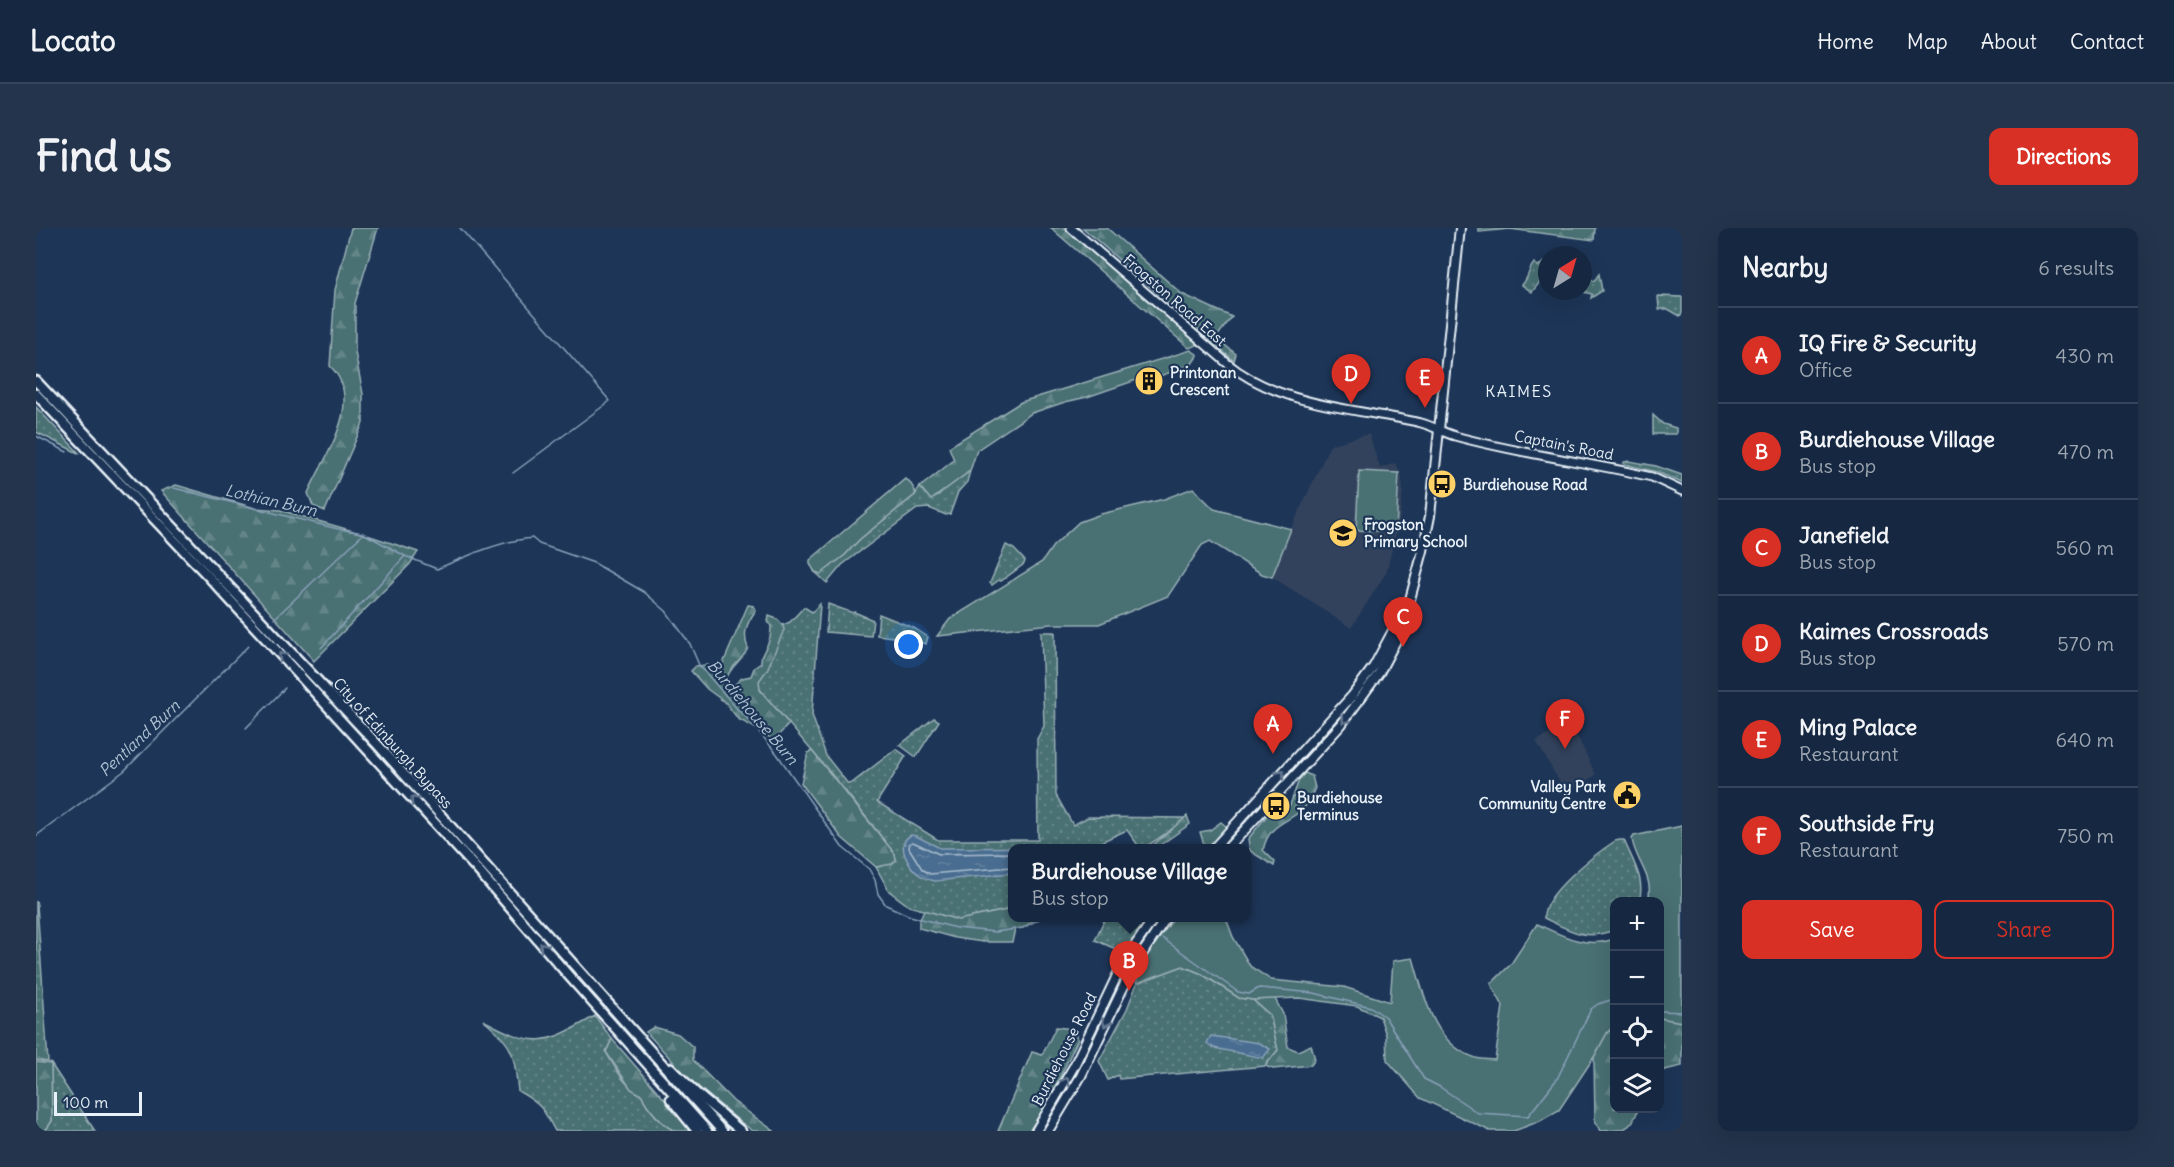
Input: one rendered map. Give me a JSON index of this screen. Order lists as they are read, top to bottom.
{
  "streets": {
    "highway": ["City of Edinburgh Bypass"],
    "main road": ["Frogston Road East", "Captain's Road", "Burdiehouse Road"]
  },
  "crossings": [
    ["Frogston Road East", "Captain's Road"]
  ],
  "districts": ["KAIMES"],
  "water": ["Lothian Burn", "Burdiehouse Burn", "Pentland Burn"],
  "places": {
    "building": ["Printonan Crescent"],
    "bus stop": ["Burdiehouse Road", "Burdiehouse Terminus"],
    "school or university": ["Frogston Primary School"],
    "public building": ["Valley Park Community Centre"]
  },
  "scale_bar": "100 m",
  "north": "top right",
  "page": {
    "header": "Locato",
    "nav": [
      "Home",
      "Map",
      "About",
      "Contact"
    ],
    "buttons": [
      "Directions",
      ["Save", "Share"]
    ],
    "title": "Find us",
    "heading": ["Nearby", "6 results"],
    "list": [
      {
        "mark": "A",
        "name": "IQ Fire & Security",
        "note": "Office",
        "value": "430 m"
      },
      {
        "mark": "B",
        "name": "Burdiehouse Village",
        "note": "Bus stop",
        "value": "470 m"
      },
      {
        "mark": "C",
        "name": "Janefield",
        "note": "Bus stop",
        "value": "560 m"
      },
      {
        "mark": "D",
        "name": "Kaimes Crossroads",
        "note": "Bus stop",
        "value": "570 m"
      },
      {
        "mark": "E",
        "name": "Ming Palace",
        "note": "Restaurant",
        "value": "640 m"
      },
      {
        "mark": "F",
        "name": "Southside Fry",
        "note": "Restaurant",
        "value": "750 m"
      }
    ],
    "pins": [
      "D",
      "E",
      "C",
      "F",
      "A",
      "B"
    ],
    "popup": ["Burdiehouse Village", "Bus stop"],
    "map_buttons": ["+", "−"],
    "scale": "100 m"
  }
}
